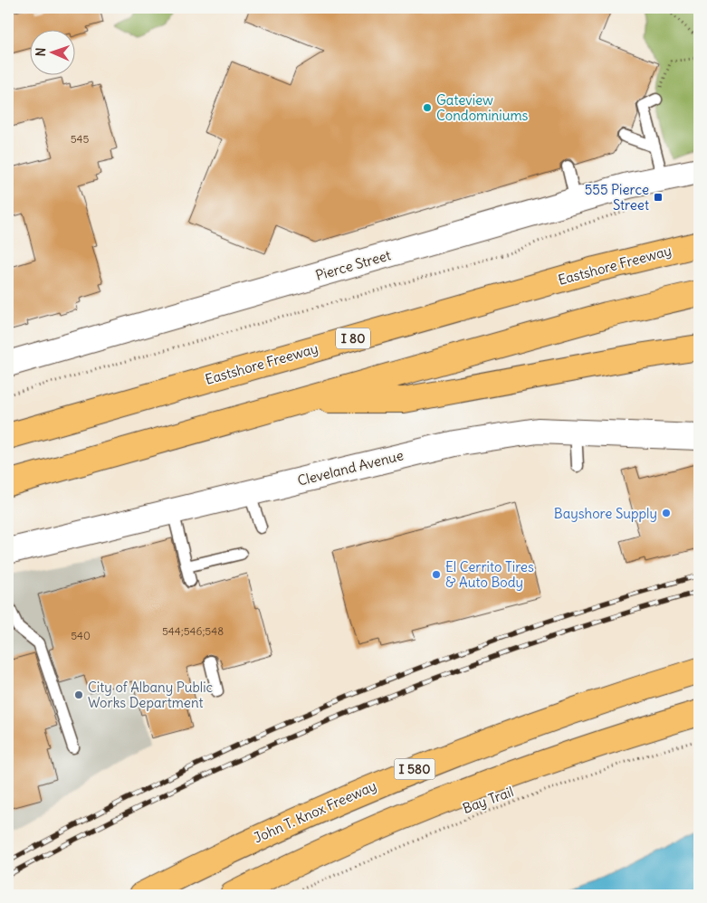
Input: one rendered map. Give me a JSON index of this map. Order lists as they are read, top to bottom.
{
  "streets": {
    "highway": [
      "Eastshore Freeway",
      "I 80",
      "I 580",
      "John T. Knox Freeway"
    ],
    "street": ["Pierce Street", "Cleveland Avenue"],
    "path": ["Bay Trail"]
  },
  "places": {
    "other": [
      "Gateview Condominiums",
      "Bayshore Supply",
      "El Cerrito Tires & Auto Body",
      "City of Albany Public Works Department"
    ],
    "transit": ["555 Pierce Street"]
  },
  "house_numbers": ["545", "544;546;548", "540"],
  "north": "left"
}
